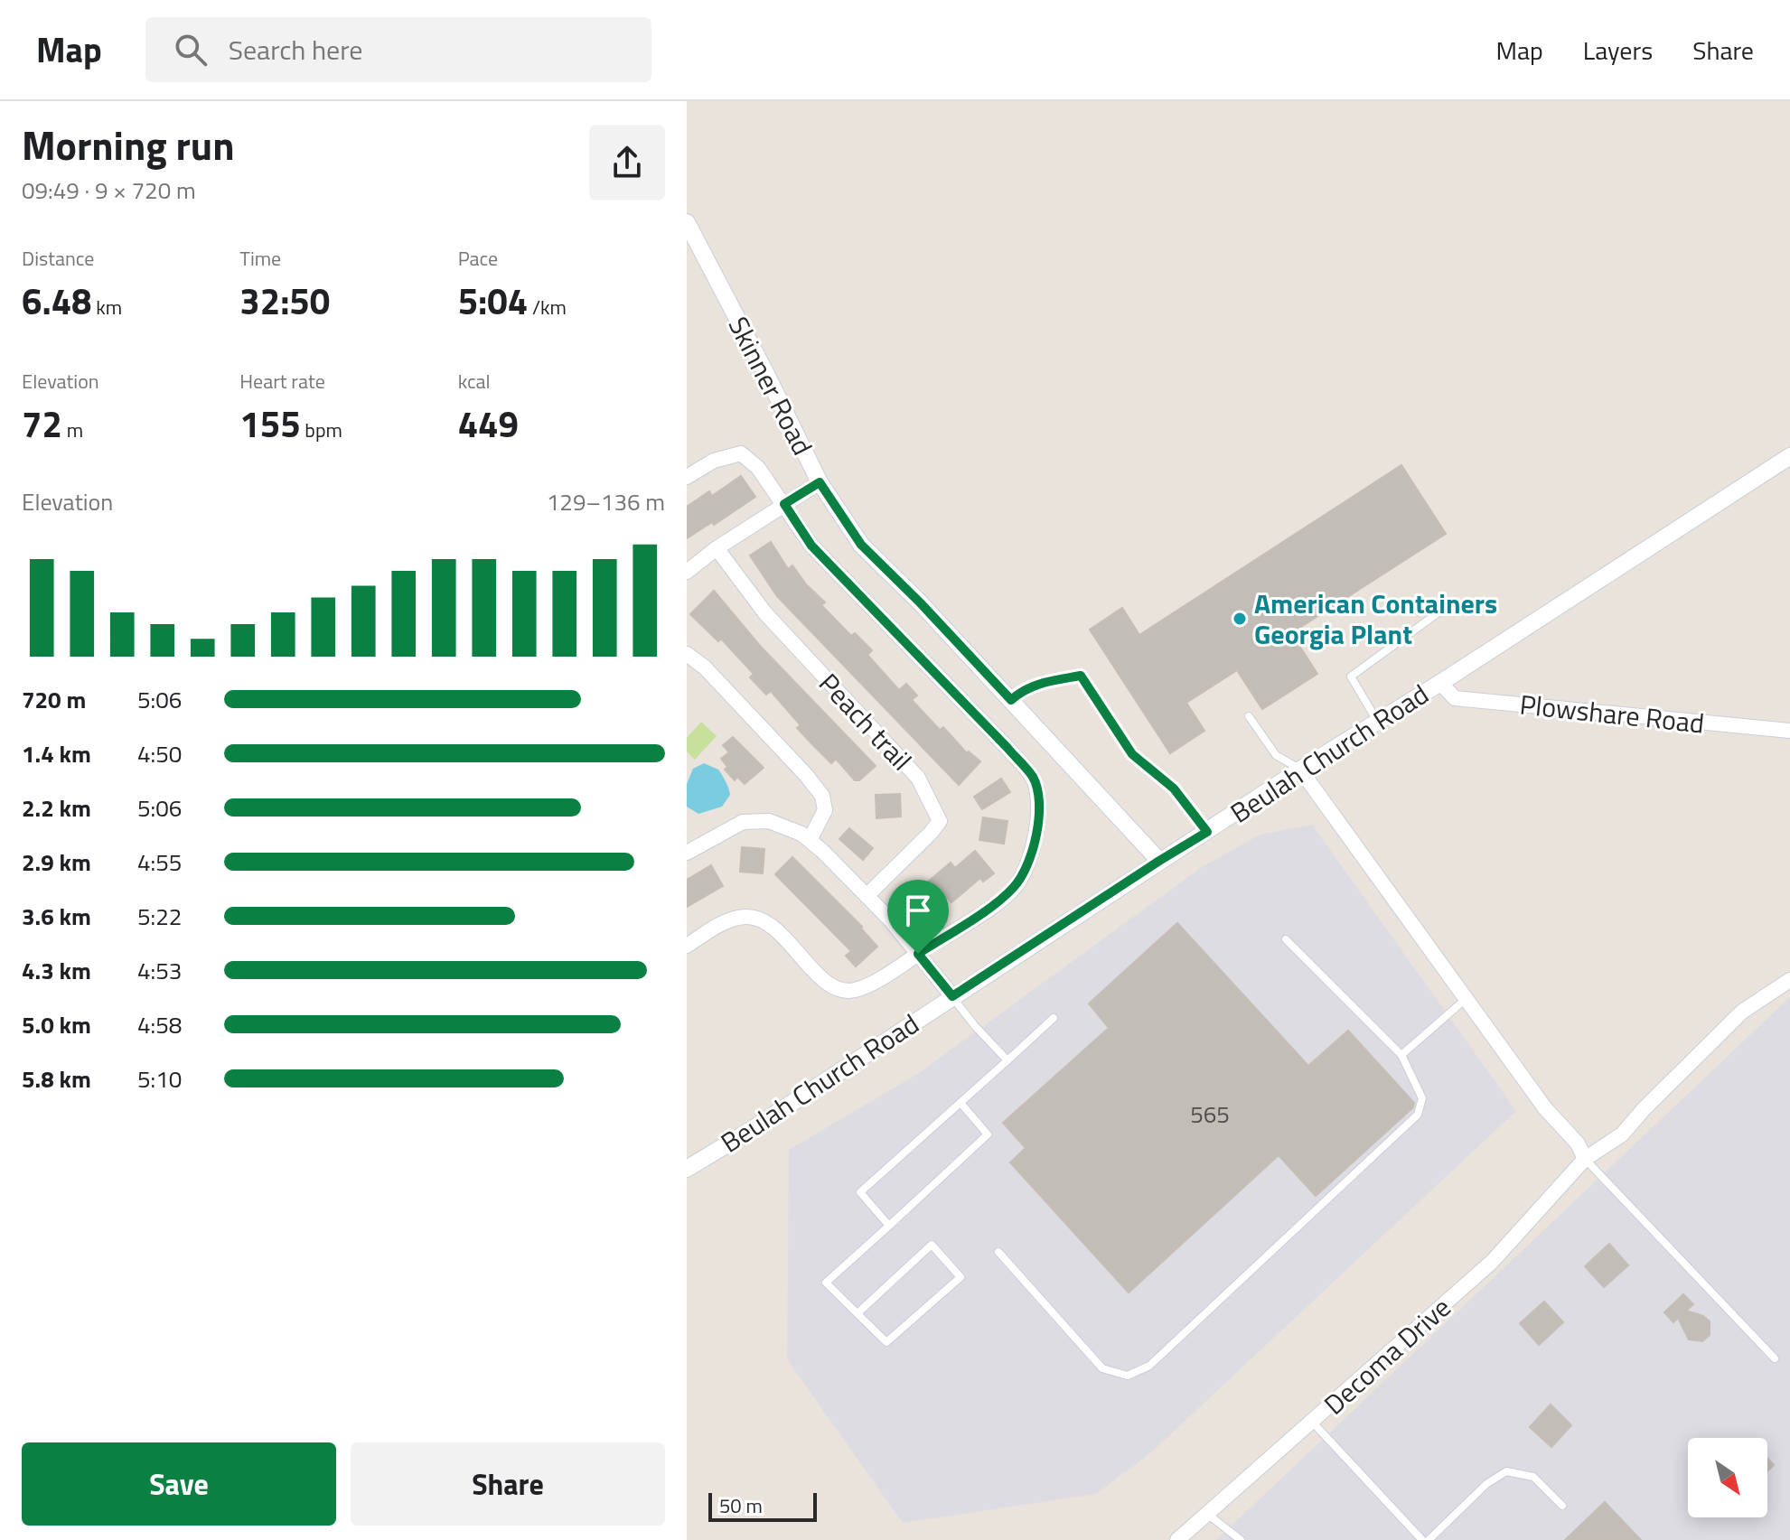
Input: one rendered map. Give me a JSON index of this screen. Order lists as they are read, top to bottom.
{
  "streets": {
    "street": [
      "Skinner Road",
      "Plowshare Road",
      "Peach trail",
      "Beulah Church Road",
      "Decoma Drive"
    ]
  },
  "crossings": [
    ["Skinner Road", "Beulah Church Road"],
    ["Plowshare Road", "Beulah Church Road"]
  ],
  "places": ["American Containers Georgia Plant"],
  "house_numbers": ["565"],
  "scale_bar": "50 m",
  "north": "bottom right",
  "page": {
    "header": "Map",
    "search": "Search here",
    "nav": ["Map", "Layers", "Share"],
    "heading": ["Morning run", "09:49 · 9 × 720 m"],
    "stats": [
      ["Distance", "6.48 km"],
      ["Time", "32:50"],
      ["Pace", "5:04 /km"],
      ["Elevation", "72 m"],
      ["Heart rate", "155 bpm"],
      ["kcal", "449"]
    ],
    "chart": ["Elevation", "129–136 m"],
    "list": [
      {
        "name": "720 m",
        "note": "5:06"
      },
      {
        "name": "1.4 km",
        "note": "4:50"
      },
      {
        "name": "2.2 km",
        "note": "5:06"
      },
      {
        "name": "2.9 km",
        "note": "4:55"
      },
      {
        "name": "3.6 km",
        "note": "5:22"
      },
      {
        "name": "4.3 km",
        "note": "4:53"
      },
      {
        "name": "5.0 km",
        "note": "4:58"
      },
      {
        "name": "5.8 km",
        "note": "5:10"
      }
    ],
    "buttons": ["Save", "Share"],
    "scale": "50 m"
  }
}
